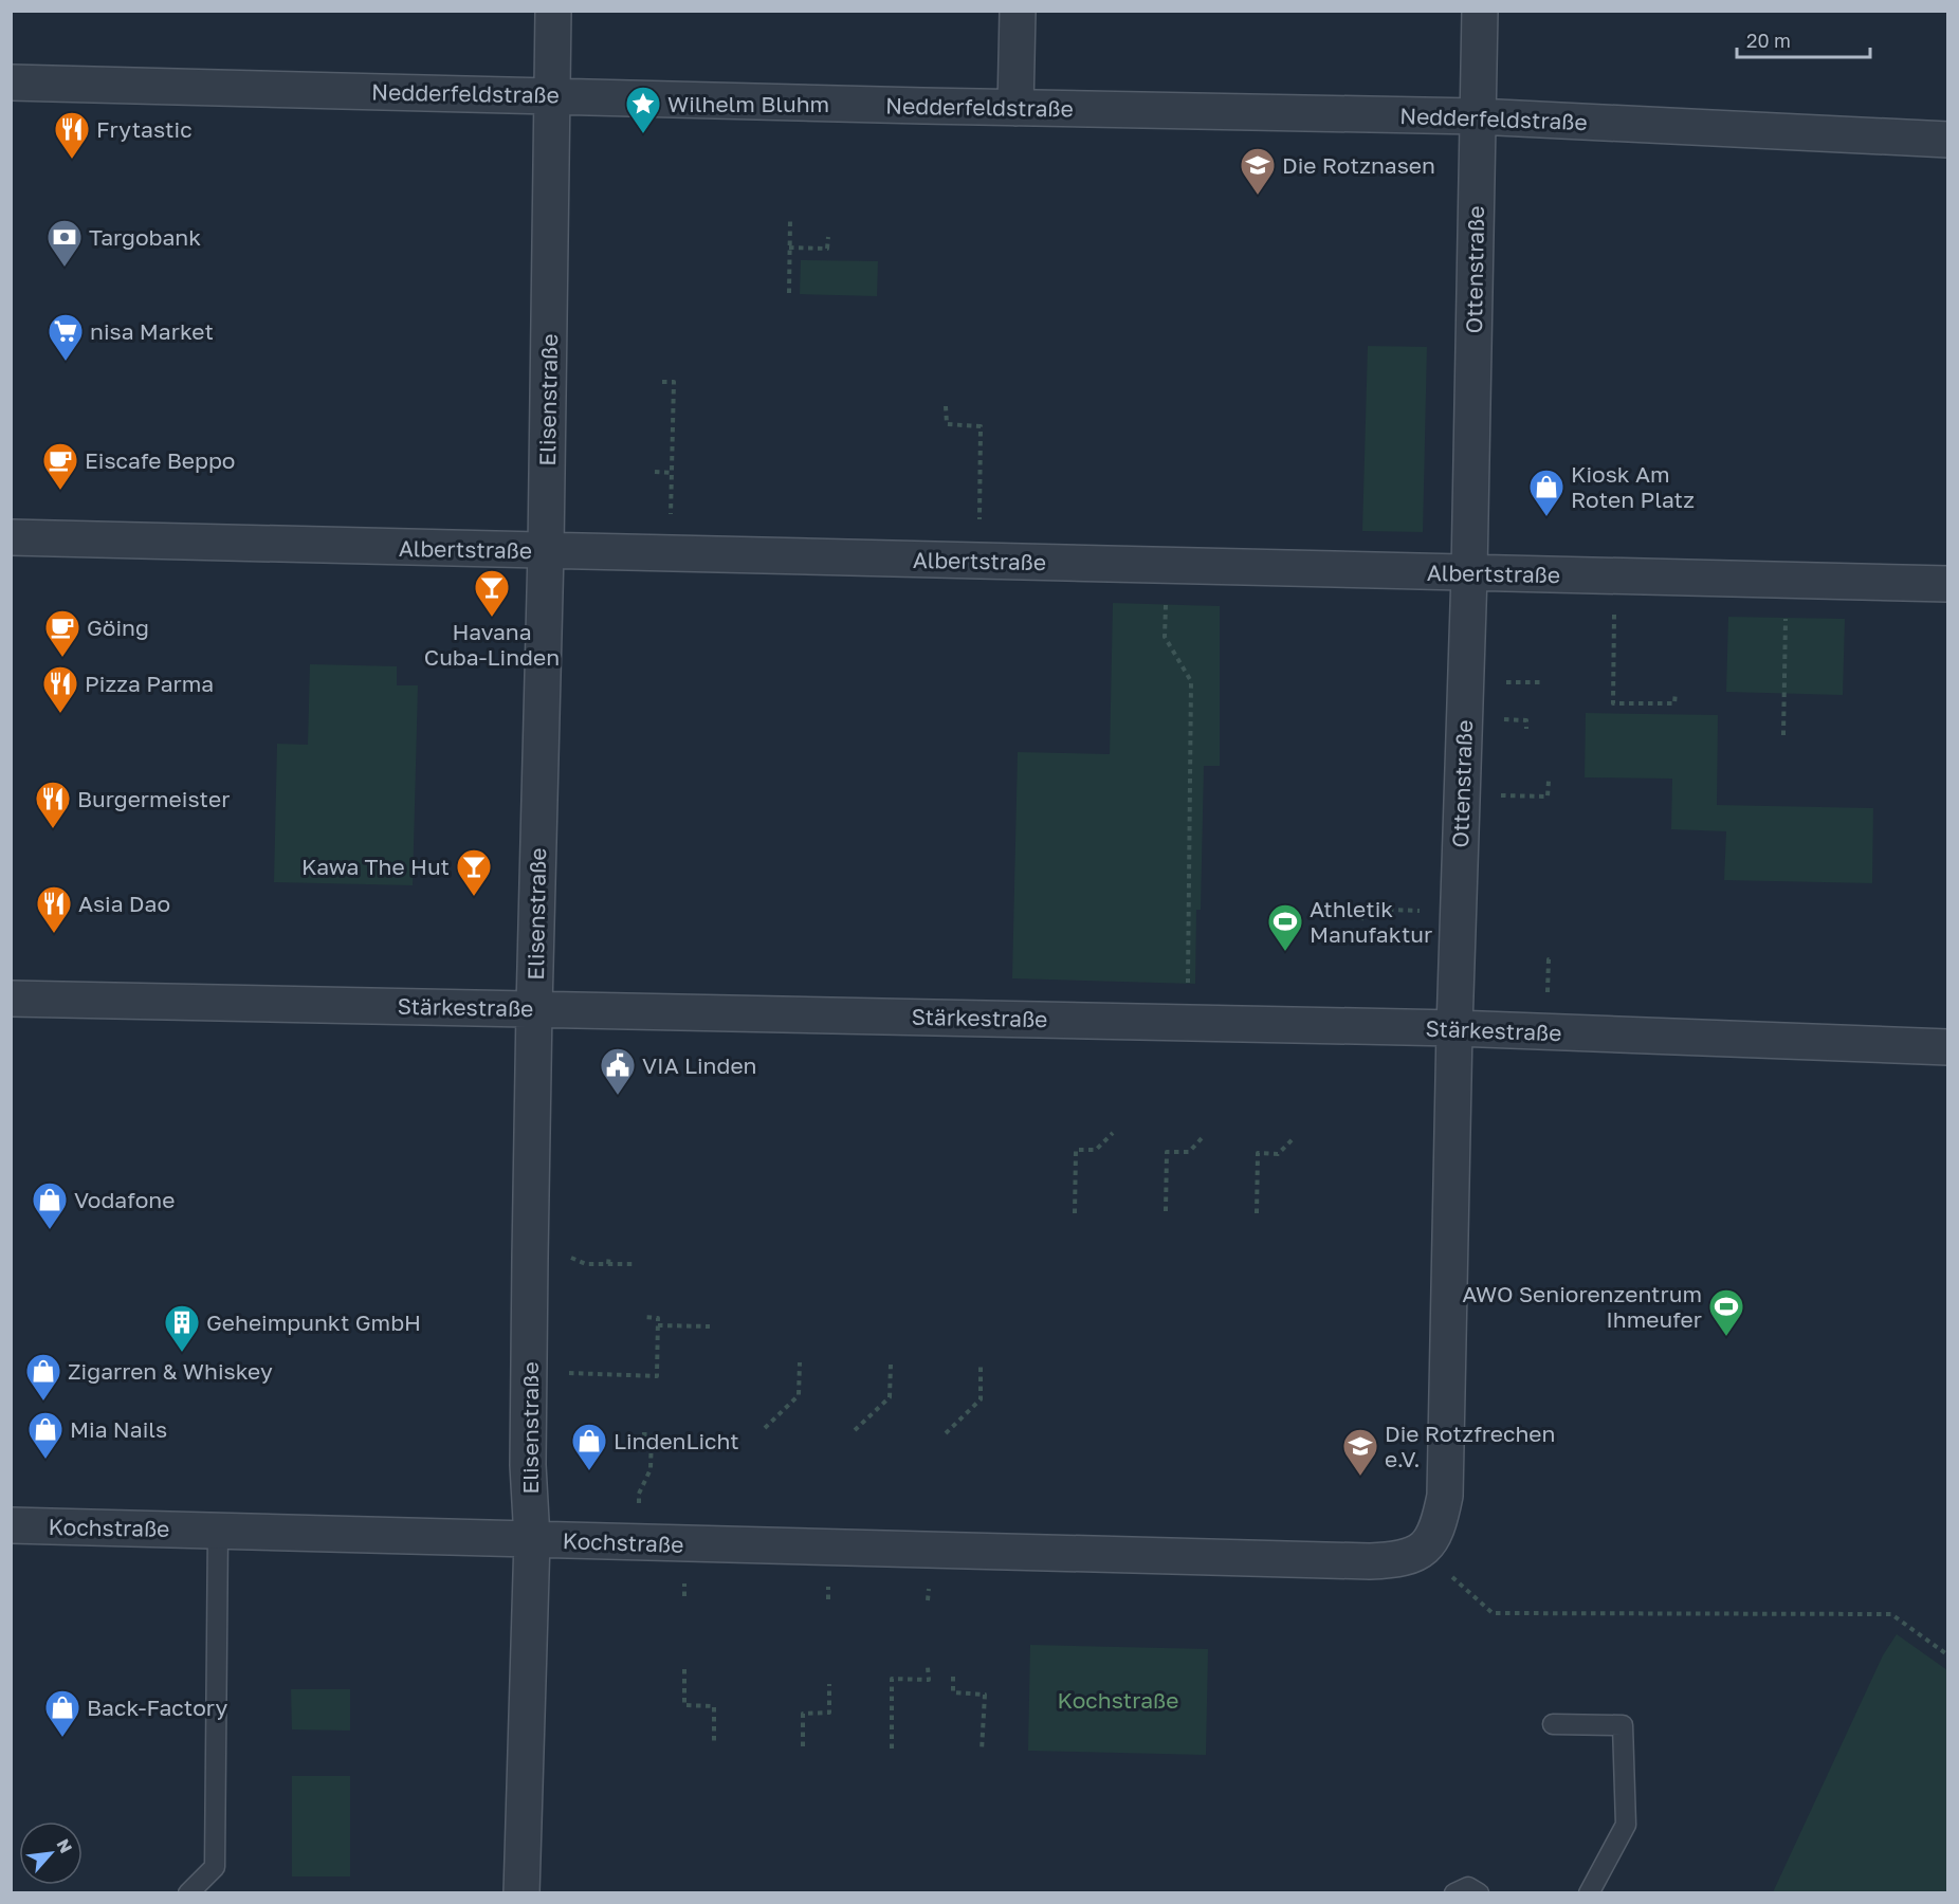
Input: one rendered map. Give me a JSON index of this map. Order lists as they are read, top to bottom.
{
  "streets": {
    "street": [
      "Nedderfeldstraße",
      "Ottenstraße",
      "Elisenstraße",
      "Albertstraße",
      "Stärkestraße",
      "Kochstraße"
    ]
  },
  "crossings": [
    ["Nedderfeldstraße", "Ottenstraße"],
    ["Nedderfeldstraße", "Elisenstraße"],
    ["Ottenstraße", "Albertstraße"],
    ["Ottenstraße", "Stärkestraße"],
    ["Ottenstraße", "Kochstraße"],
    ["Elisenstraße", "Albertstraße"],
    ["Elisenstraße", "Stärkestraße"],
    ["Elisenstraße", "Kochstraße"]
  ],
  "parks": ["Kochstraße"],
  "places": {
    "place": ["Wilhelm Bluhm"],
    "restaurant": [
      "Frytastic",
      "Pizza Parma",
      "Burgermeister",
      "Asia Dao"
    ],
    "school or university": ["Die Rotznasen", "Die Rotzfrechen e.V."],
    "bank": ["Targobank"],
    "supermarket": ["nisa Market"],
    "cafe": ["Eiscafe Beppo", "Göing"],
    "shop": [
      "Kiosk Am Roten Platz",
      "Vodafone",
      "Zigarren & Whiskey",
      "Mia Nails",
      "LindenLicht",
      "Back-Factory"
    ],
    "bar": ["Havana Cuba-Linden", "Kawa The Hut"],
    "sports": ["Athletik Manufaktur", "AWO Seniorenzentrum Ihmeufer"],
    "public building": ["VIA Linden"],
    "building": ["Geheimpunkt GmbH"]
  },
  "scale_bar": "20 m",
  "north": "top right"
}
